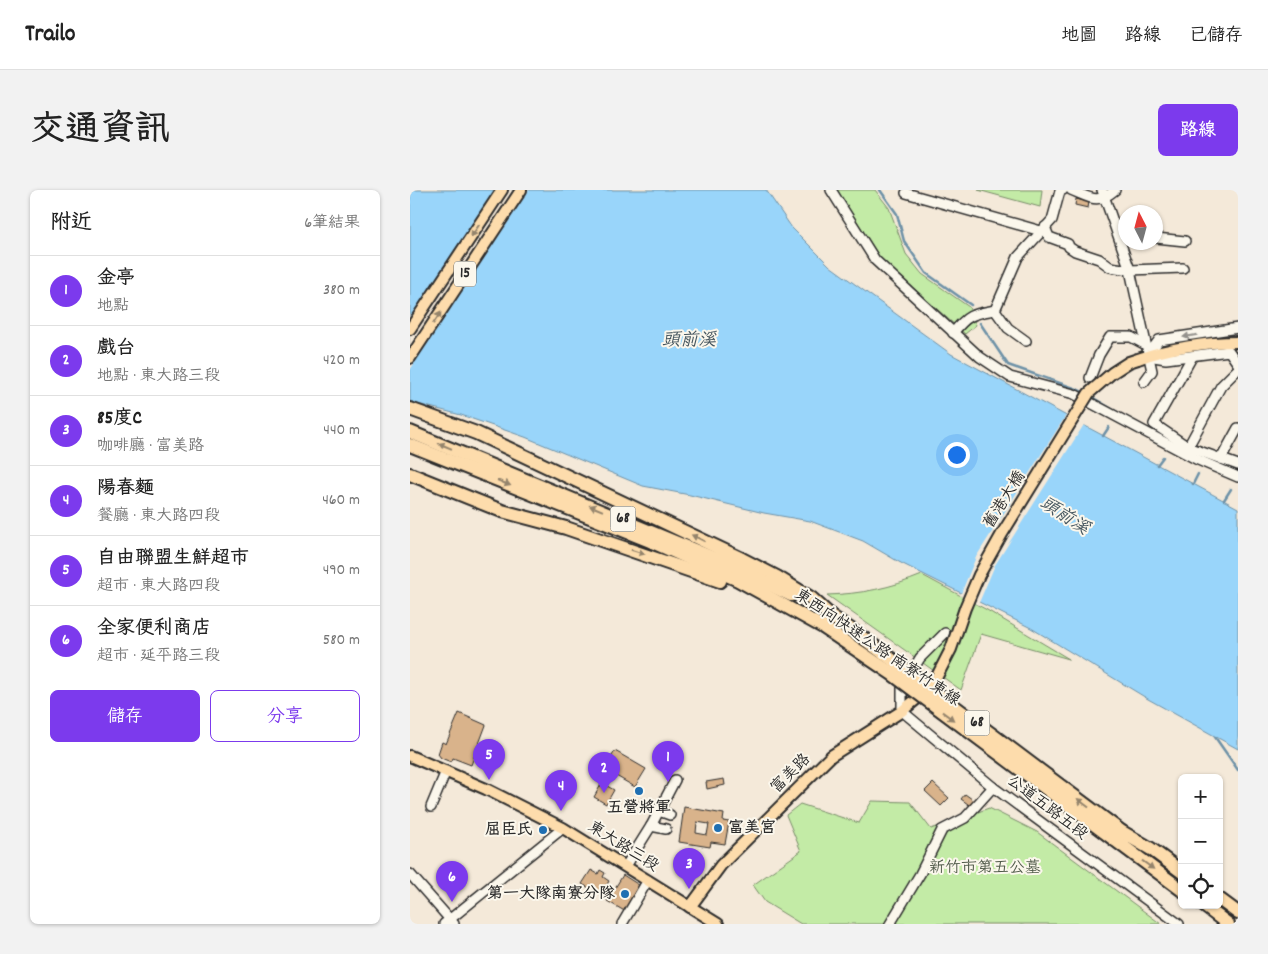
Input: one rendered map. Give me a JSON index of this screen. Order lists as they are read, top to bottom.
{
  "streets": {
    "highway": ["68", "東西向快速公路 南寮竹東線"],
    "main road": [
      "15",
      "舊港大橋",
      "富美路",
      "東大路三段"
    ],
    "street": ["公道五路五段"]
  },
  "crossings": [
    ["舊港大橋", "富美路"],
    ["富美路", "公道五路五段"],
    ["富美路", "東大路三段"]
  ],
  "water": ["頭前溪"],
  "parks": ["新竹市第五公墓"],
  "places": [
    "五營將軍",
    "富美宮",
    "屈臣氏",
    "第一大隊南寮分隊"
  ],
  "north": "top",
  "page": {
    "header": "Trailo",
    "nav": ["地圖", "路線", "已儲存"],
    "title": "交通資訊",
    "buttons": [
      "路線",
      ["儲存", "分享"]
    ],
    "heading": ["附近", "6筆結果"],
    "list": [
      {
        "mark": "1",
        "name": "金亭",
        "note": "地點",
        "value": "380 m"
      },
      {
        "mark": "2",
        "name": "戲台",
        "note": "地點 · 東大路三段",
        "value": "420 m"
      },
      {
        "mark": "3",
        "name": "85度C",
        "note": "咖啡廳 · 富美路",
        "value": "440 m"
      },
      {
        "mark": "4",
        "name": "陽春麵",
        "note": "餐廳 · 東大路四段",
        "value": "460 m"
      },
      {
        "mark": "5",
        "name": "自由聯盟生鮮超市",
        "note": "超市 · 東大路四段",
        "value": "490 m"
      },
      {
        "mark": "6",
        "name": "全家便利商店",
        "note": "超市 · 延平路三段",
        "value": "580 m"
      }
    ],
    "pins": [
      "5",
      "1",
      "2",
      "4",
      "3",
      "6"
    ],
    "map_buttons": ["+", "−"]
  }
}
